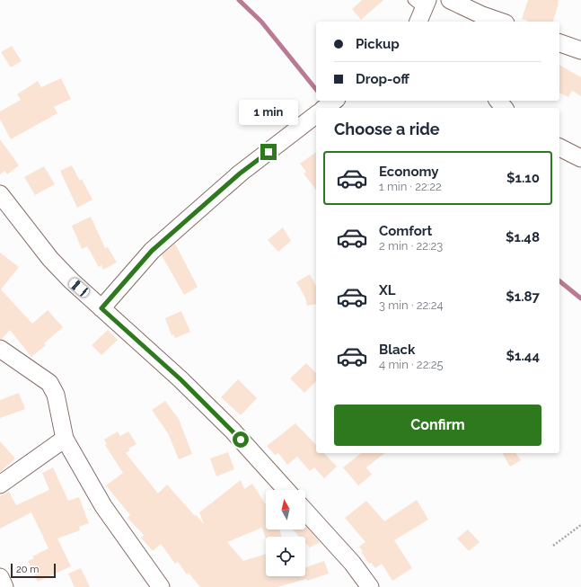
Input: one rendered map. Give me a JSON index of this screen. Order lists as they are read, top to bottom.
{
  "scale_bar": "20 m",
  "north": "top",
  "page": {
    "banner": ["Pickup", "Drop-off"],
    "bubble": "1 min",
    "heading": "Choose a ride",
    "list": [
      {
        "name": "Economy",
        "note": "1 min · 22:22",
        "value": "$1.10"
      },
      {
        "name": "Comfort",
        "note": "2 min · 22:23",
        "value": "$1.48"
      },
      {
        "name": "XL",
        "note": "3 min · 22:24",
        "value": "$1.87"
      },
      {
        "name": "Black",
        "note": "4 min · 22:25",
        "value": "$1.44"
      }
    ],
    "buttons": "Confirm",
    "scale": "20 m"
  }
}
